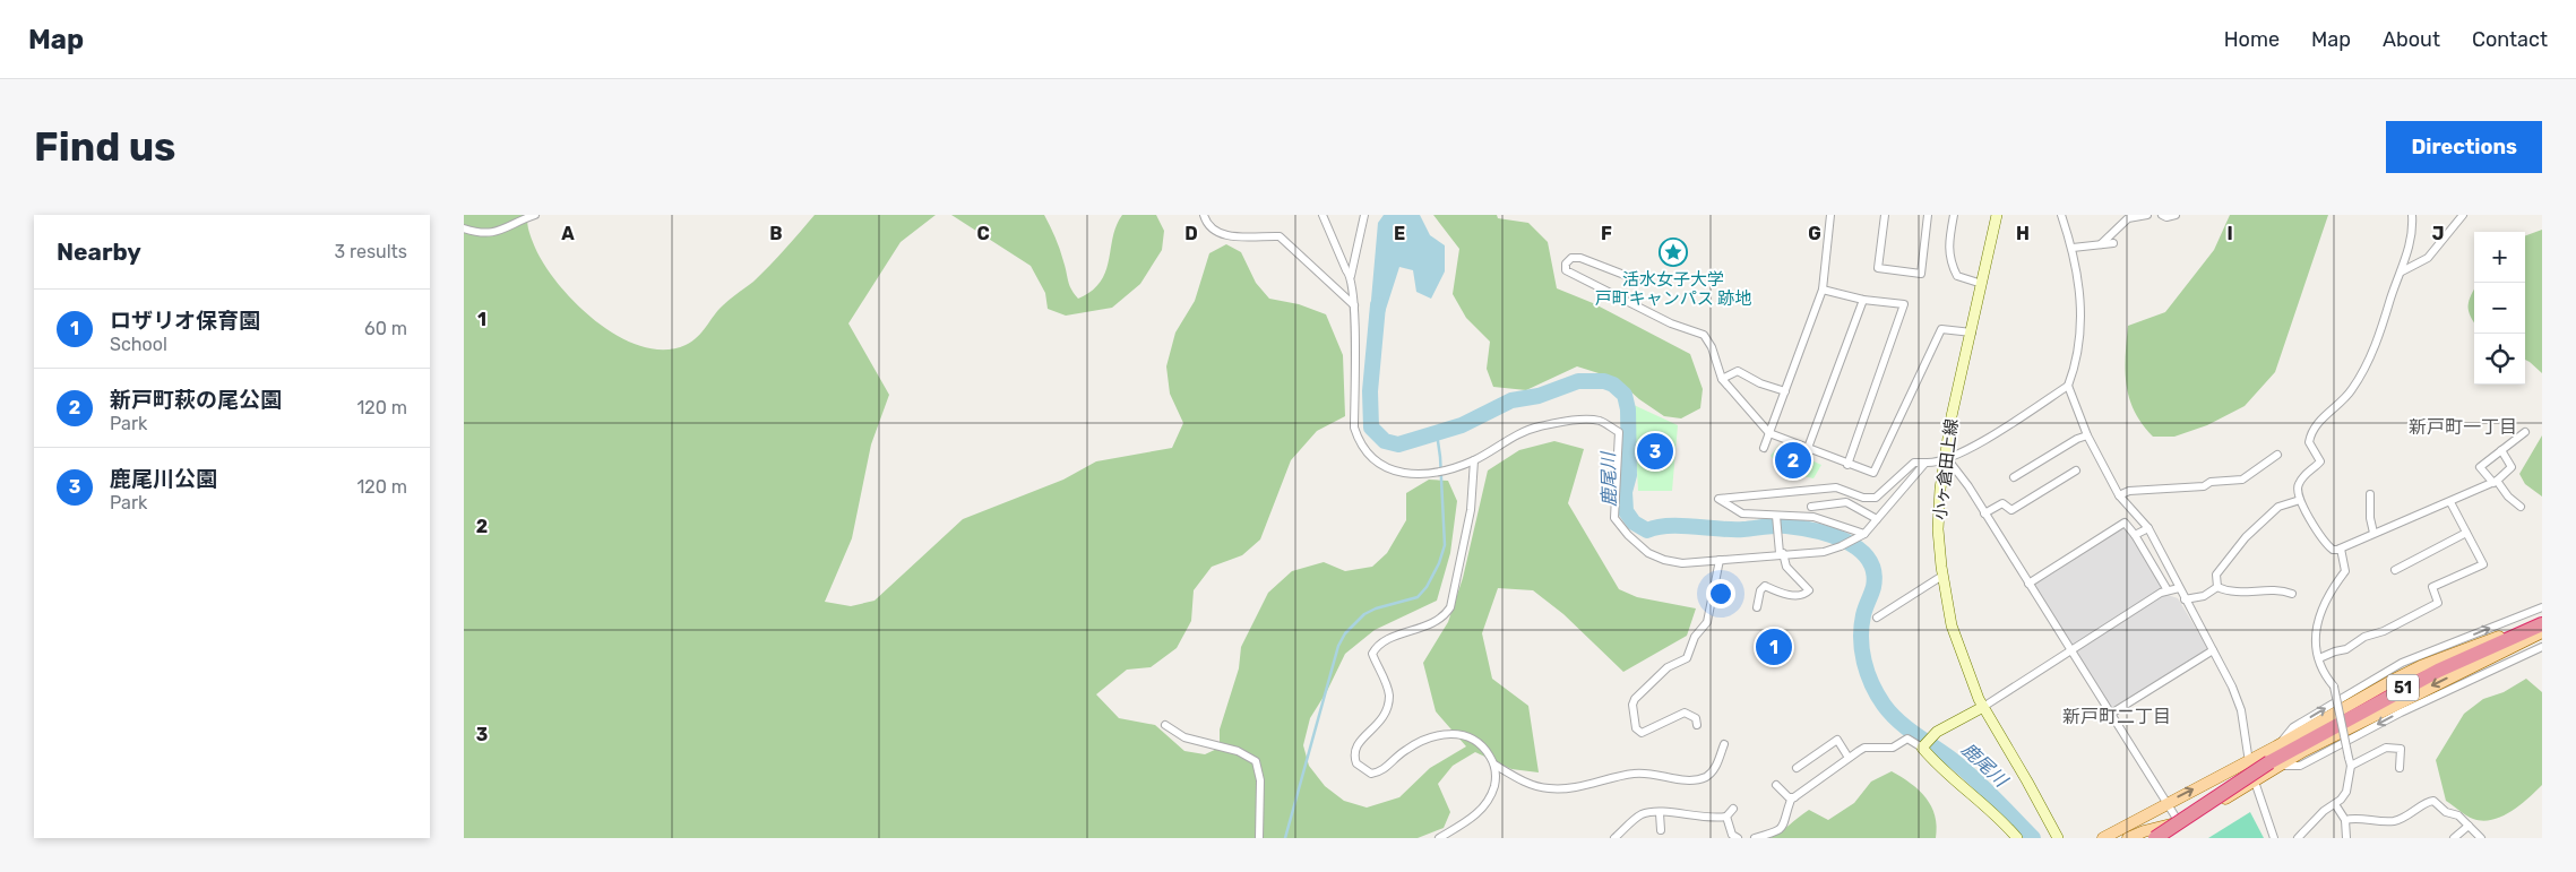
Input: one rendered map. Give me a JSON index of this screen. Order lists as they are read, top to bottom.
{
  "streets": {
    "highway": ["51"],
    "main road": ["小ヶ倉田上線"]
  },
  "districts": ["新戸町一丁目", "新戸町二丁目"],
  "water": ["鹿尾川"],
  "places": {
    "place": ["活水女子大学 戸町キャンパス 跡地"]
  },
  "page": {
    "header": "Map",
    "nav": [
      "Home",
      "Map",
      "About",
      "Contact"
    ],
    "buttons": "Directions",
    "title": "Find us",
    "heading": ["Nearby", "3 results"],
    "map_buttons": ["+", "−"],
    "list": [
      {
        "mark": "1",
        "name": "ロザリオ保育園",
        "note": "School",
        "value": "60 m"
      },
      {
        "mark": "2",
        "name": "新戸町萩の尾公園",
        "note": "Park",
        "value": "120 m"
      },
      {
        "mark": "3",
        "name": "鹿尾川公園",
        "note": "Park",
        "value": "120 m"
      }
    ],
    "pins": ["3", "2", "1"]
  },
  "grid": {
    "columns": [
      "A",
      "B",
      "C",
      "D",
      "E",
      "F",
      "G",
      "H",
      "I",
      "J"
    ],
    "rows": ["1", "2", "3"]
  }
}
